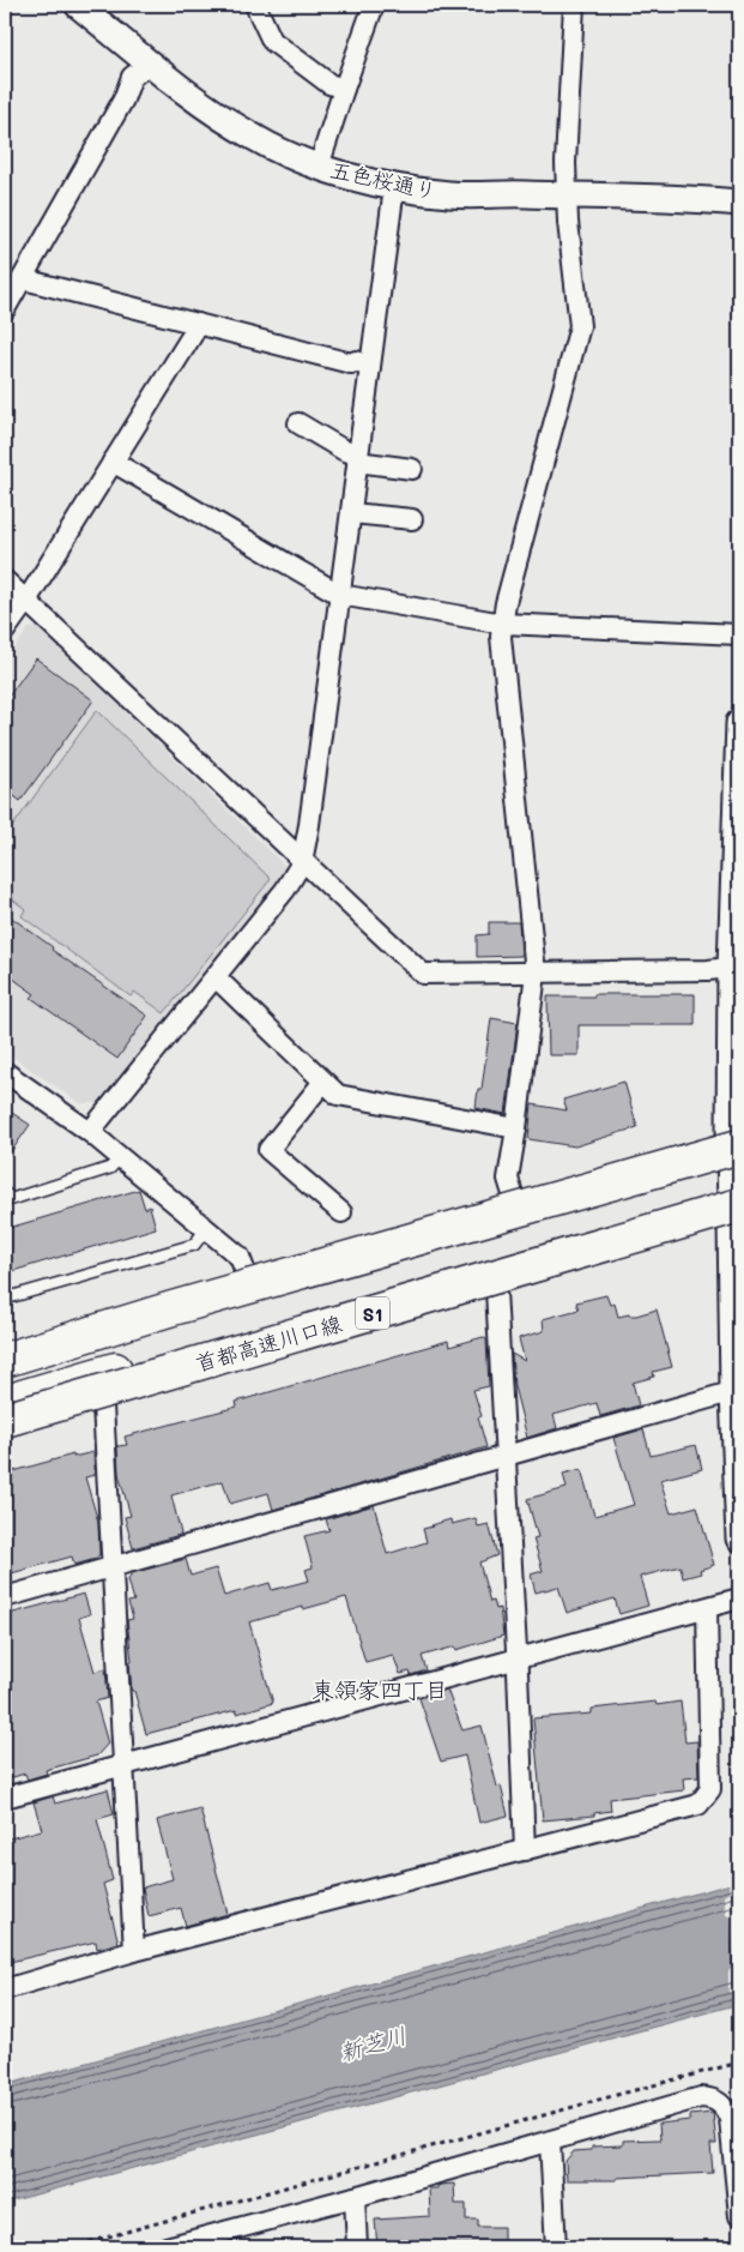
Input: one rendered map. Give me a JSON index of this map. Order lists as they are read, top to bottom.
{
  "streets": {
    "highway": ["S1", "首都高速川口線"],
    "street": ["五色桜通り"]
  },
  "districts": ["東領家四丁目"],
  "water": ["新芝川"]
}
